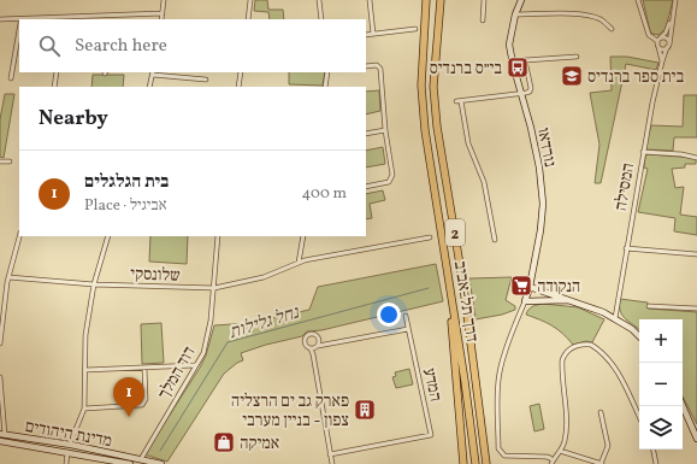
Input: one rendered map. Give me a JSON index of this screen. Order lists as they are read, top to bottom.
{
  "streets": {
    "highway": ["2", "דרך תל-אביב"],
    "street": [
      "נורדאו",
      "המסילה",
      "שלונסקי",
      "דוד המלך",
      "המדע",
      "מדינת היהודים"
    ]
  },
  "crossings": [
    ["שלונסקי", "דוד המלך"],
    ["דוד המלך", "מדינת היהודים"]
  ],
  "water": ["נחל גלילות"],
  "places": {
    "bus stop": ["בי״ס ברנדיס"],
    "school or university": ["בית ספר ברנדיס"],
    "supermarket": ["הנקודה"],
    "building": ["פארק גב ים הרצליה צפון - בניין מערבי"],
    "shop": ["אמיקה"]
  },
  "page": {
    "search": "Search here",
    "heading": "Nearby",
    "list": [
      {
        "mark": "1",
        "name": "בית הגלגלים",
        "note": "Place · אביגיל",
        "value": "400 m"
      }
    ],
    "map_buttons": ["+", "−"],
    "pins": "1"
  }
}
